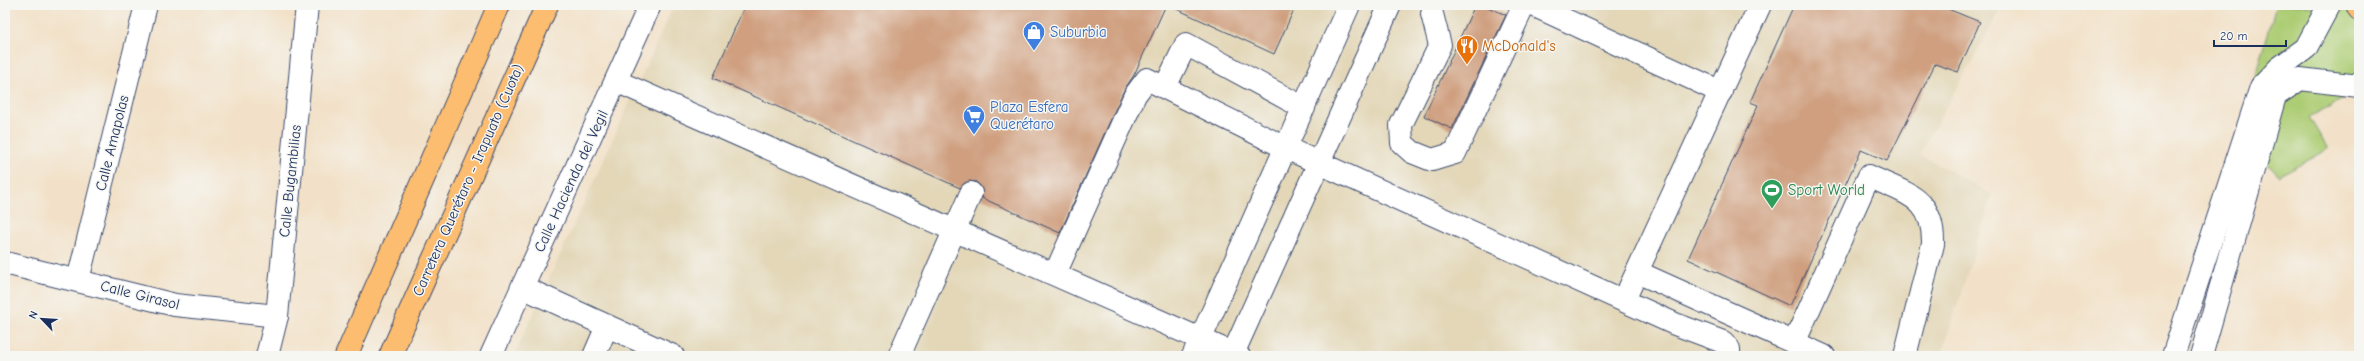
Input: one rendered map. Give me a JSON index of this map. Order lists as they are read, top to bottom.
{
  "streets": {
    "highway": ["Carretera Querétaro - Irapuato (Cuota)"],
    "street": [
      "Calle Amapolas",
      "Calle Bugambilias",
      "Calle Hacienda del Vegil",
      "Calle Girasol"
    ]
  },
  "crossings": [
    ["Calle Amapolas", "Calle Girasol"],
    ["Calle Bugambilias", "Calle Girasol"]
  ],
  "places": {
    "shop": ["Suburbia"],
    "restaurant": ["McDonald's"],
    "supermarket": ["Plaza Esfera Querétaro"],
    "sports": ["Sport World"]
  },
  "scale_bar": "20 m",
  "north": "top left"
}
